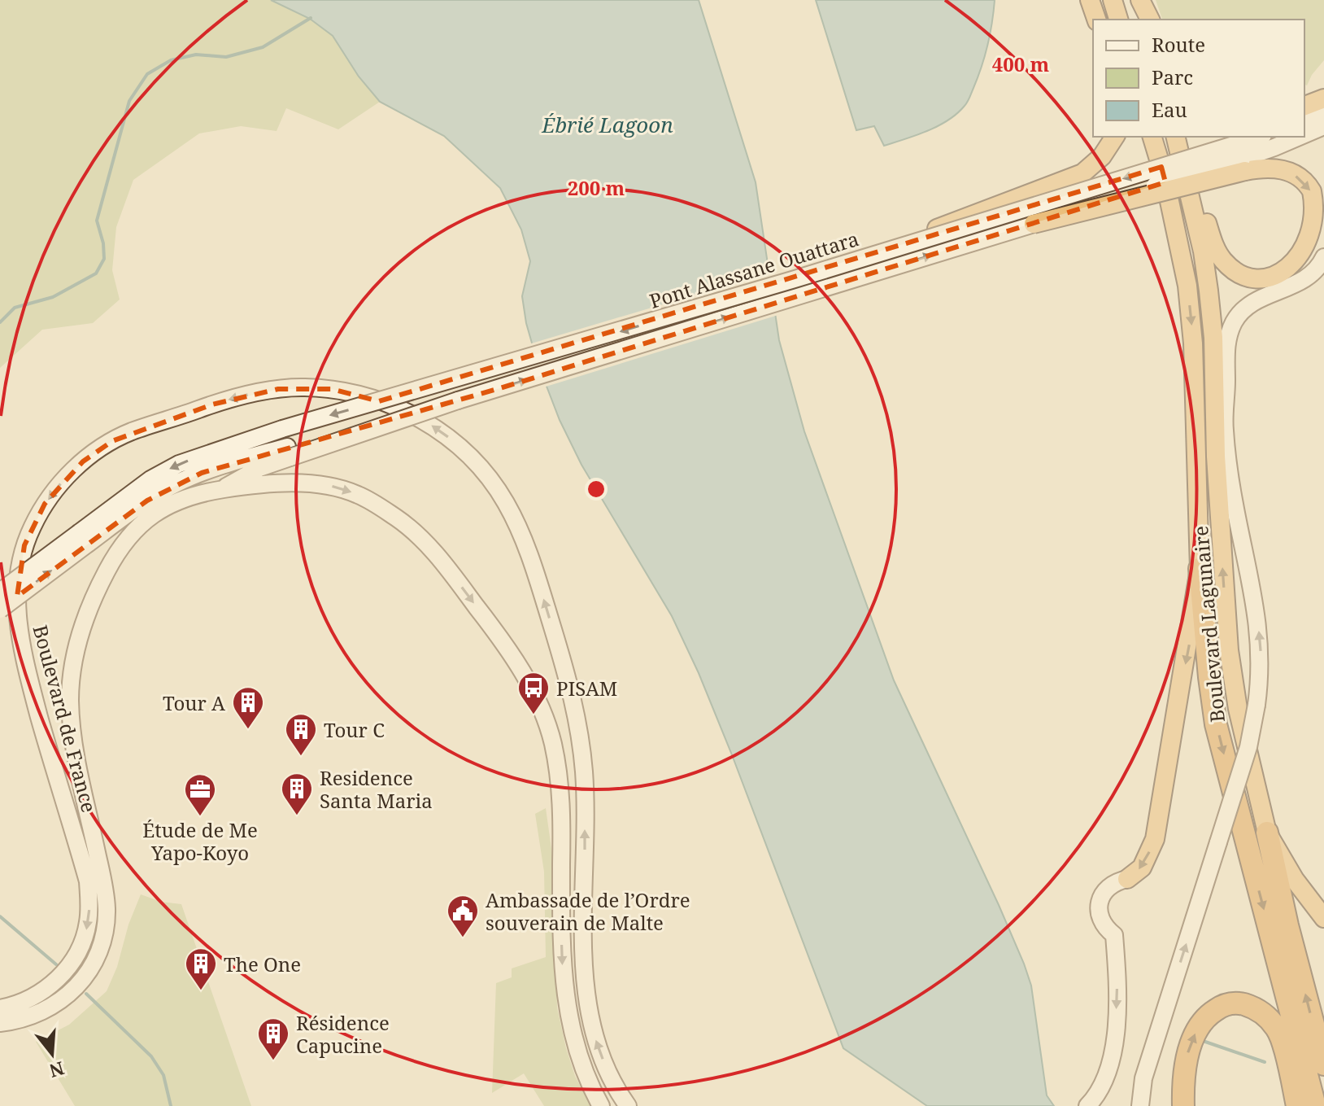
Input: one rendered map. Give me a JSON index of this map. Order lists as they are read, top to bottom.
{
  "streets": {
    "highway": ["Boulevard Lagunaire"],
    "main road": ["Pont Alassane Ouattara", "Boulevard de France"]
  },
  "water": ["Ébrié Lagoon"],
  "places": {
    "bus stop": ["PISAM"],
    "building": [
      "Tour A",
      "Tour C",
      "Residence Santa Maria",
      "The One",
      "Résidence Capucine"
    ],
    "office": ["Étude de Me Yapo-Koyo"],
    "public building": ["Ambassade de l’Ordre souverain de Malte"]
  },
  "legend": ["Route", "Parc", "Eau"],
  "north": "bottom",
  "rings": ["400 m", "200 m"]
}
